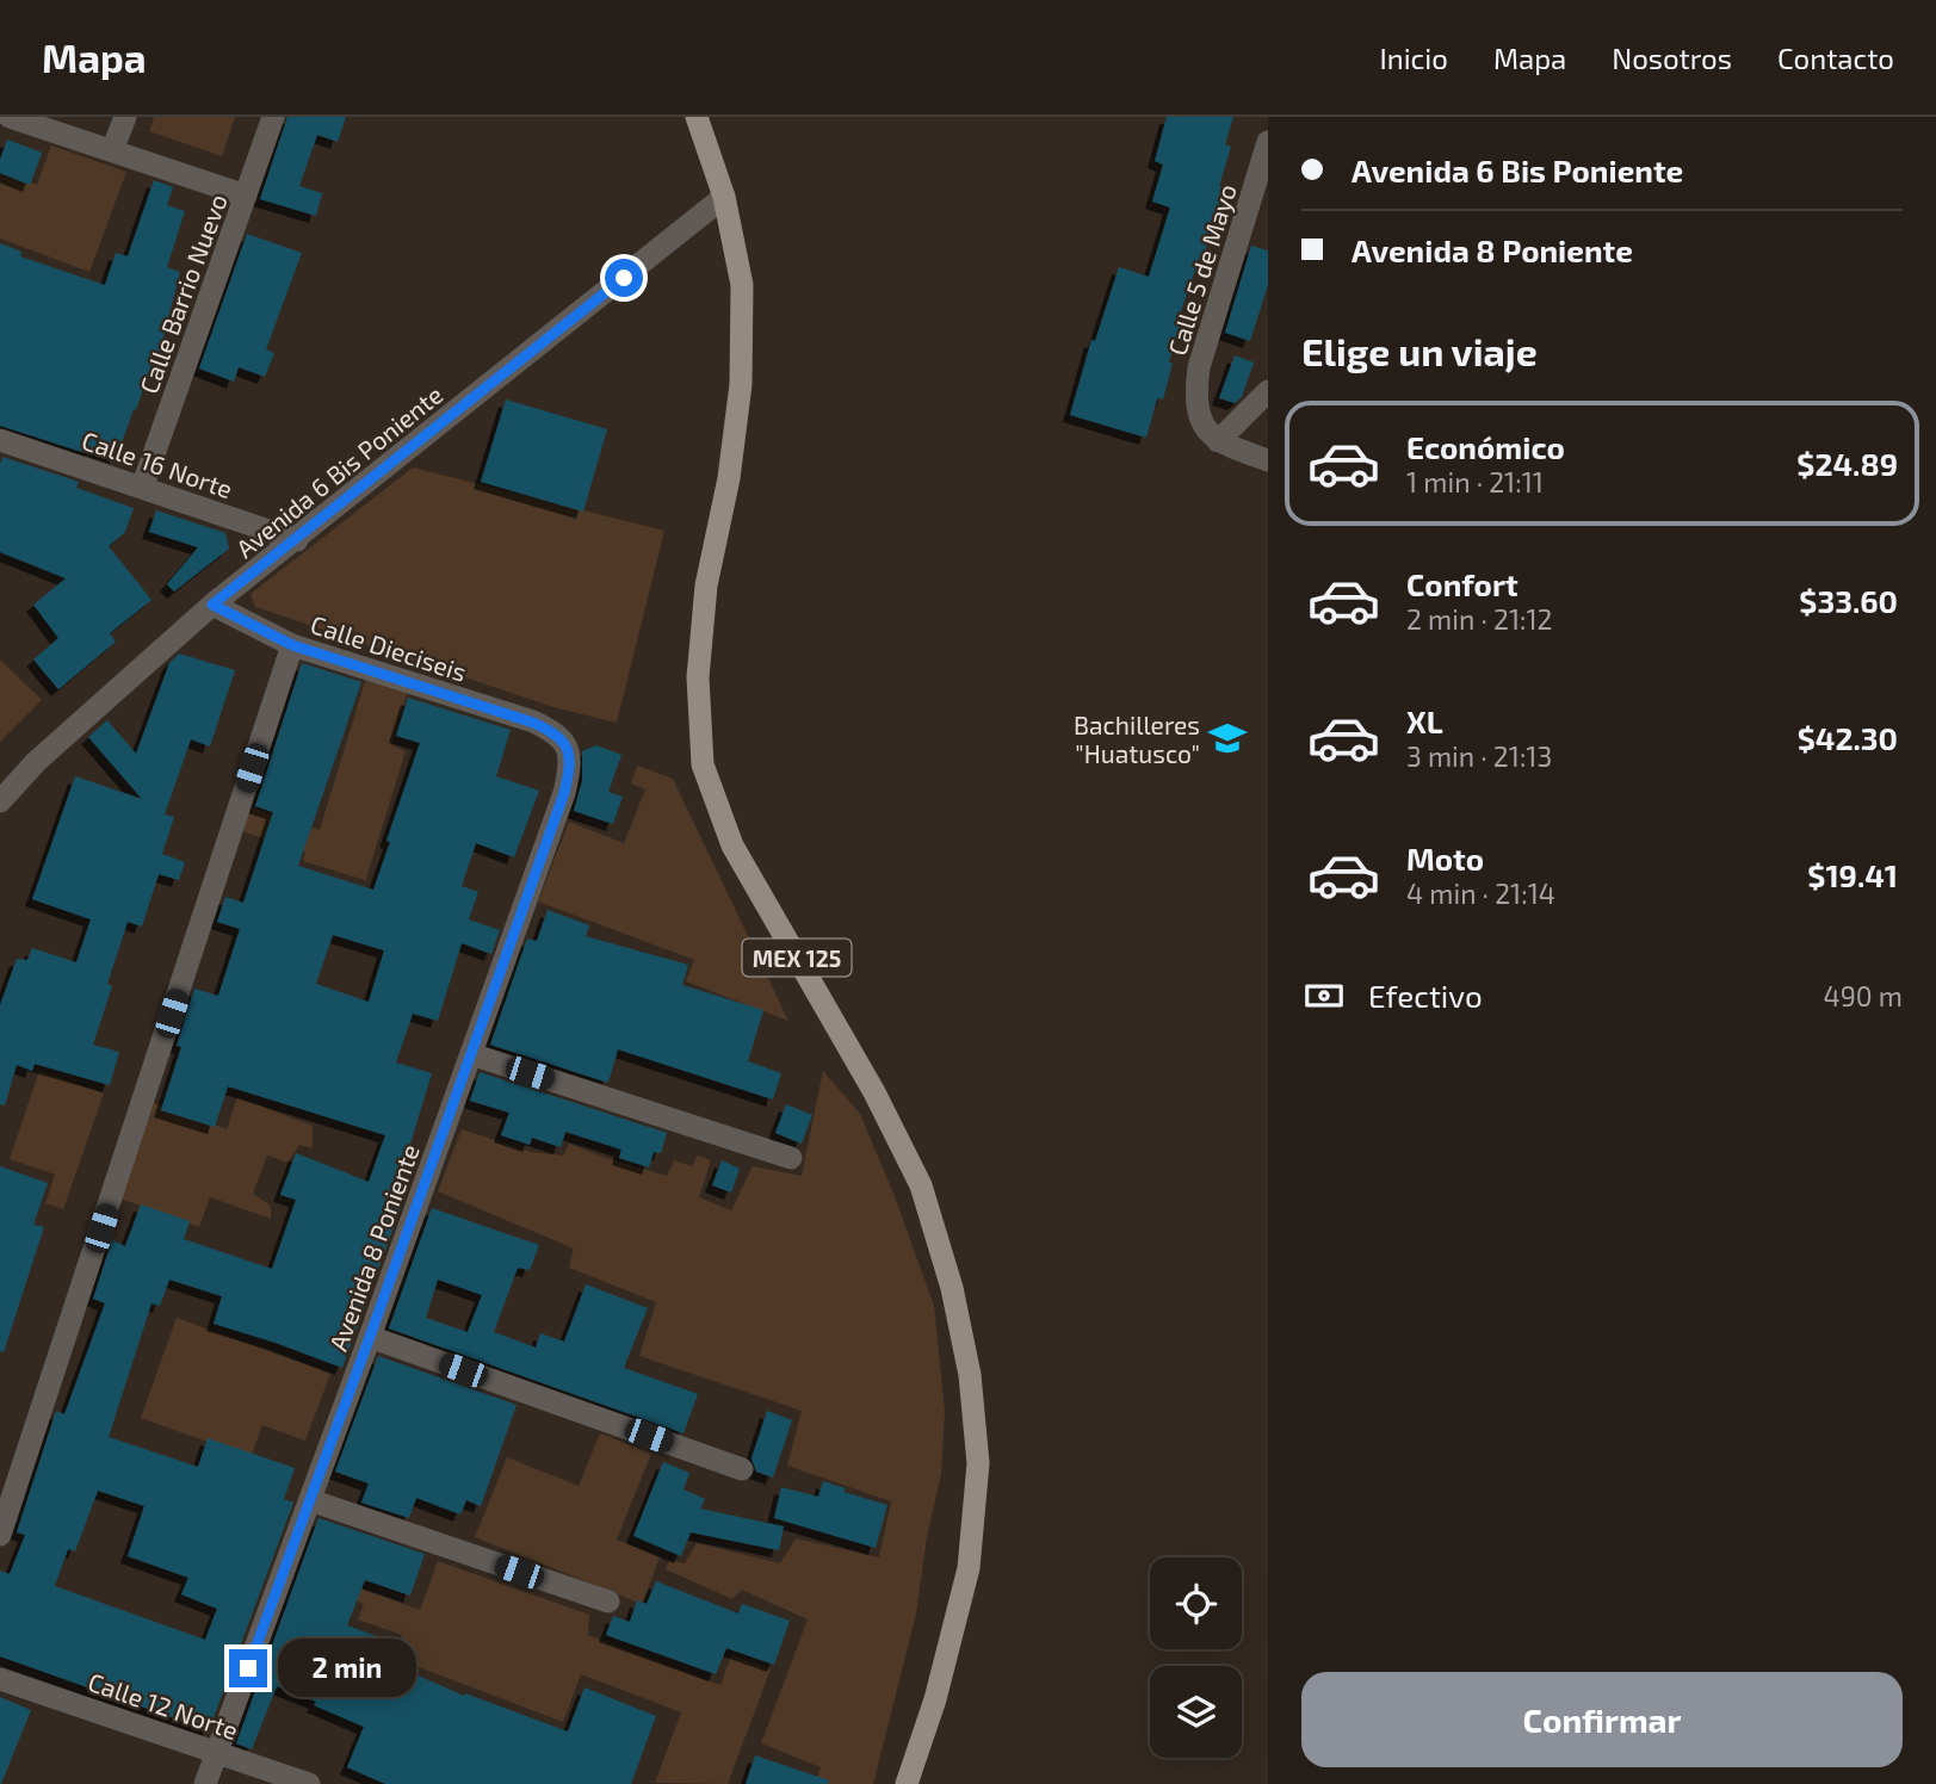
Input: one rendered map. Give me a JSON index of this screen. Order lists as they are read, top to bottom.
{
  "streets": {
    "main road": ["MEX 125"],
    "street": [
      "Calle 5 de Mayo",
      "Calle Barrio Nuevo",
      "Calle 16 Norte",
      "Avenida 6 Bis Poniente",
      "Calle Dieciseis",
      "Avenida 8 Poniente",
      "Calle 12 Norte"
    ]
  },
  "crossings": [
    ["Calle Barrio Nuevo", "Calle 16 Norte"],
    ["Calle 16 Norte", "Avenida 6 Bis Poniente"],
    ["Avenida 6 Bis Poniente", "Calle Dieciseis"],
    ["Avenida 6 Bis Poniente", "MEX 125"],
    ["Calle Dieciseis", "Avenida 8 Poniente"],
    ["Avenida 8 Poniente", "Calle 12 Norte"]
  ],
  "places": {
    "school or university": ["Bachilleres \"Huatusco\""]
  },
  "page": {
    "header": "Mapa",
    "nav": [
      "Inicio",
      "Mapa",
      "Nosotros",
      "Contacto"
    ],
    "banner": ["Avenida 6 Bis Poniente", "Avenida 8 Poniente"],
    "heading": "Elige un viaje",
    "list": [
      {
        "name": "Económico",
        "note": "1 min · 21:11",
        "value": "$24.89"
      },
      {
        "name": "Confort",
        "note": "2 min · 21:12",
        "value": "$33.60"
      },
      {
        "name": "XL",
        "note": "3 min · 21:13",
        "value": "$42.30"
      },
      {
        "name": "Moto",
        "note": "4 min · 21:14",
        "value": "$19.41"
      }
    ],
    "pay": ["Efectivo", "490 m"],
    "bubble": "2 min",
    "buttons": "Confirmar"
  }
}
